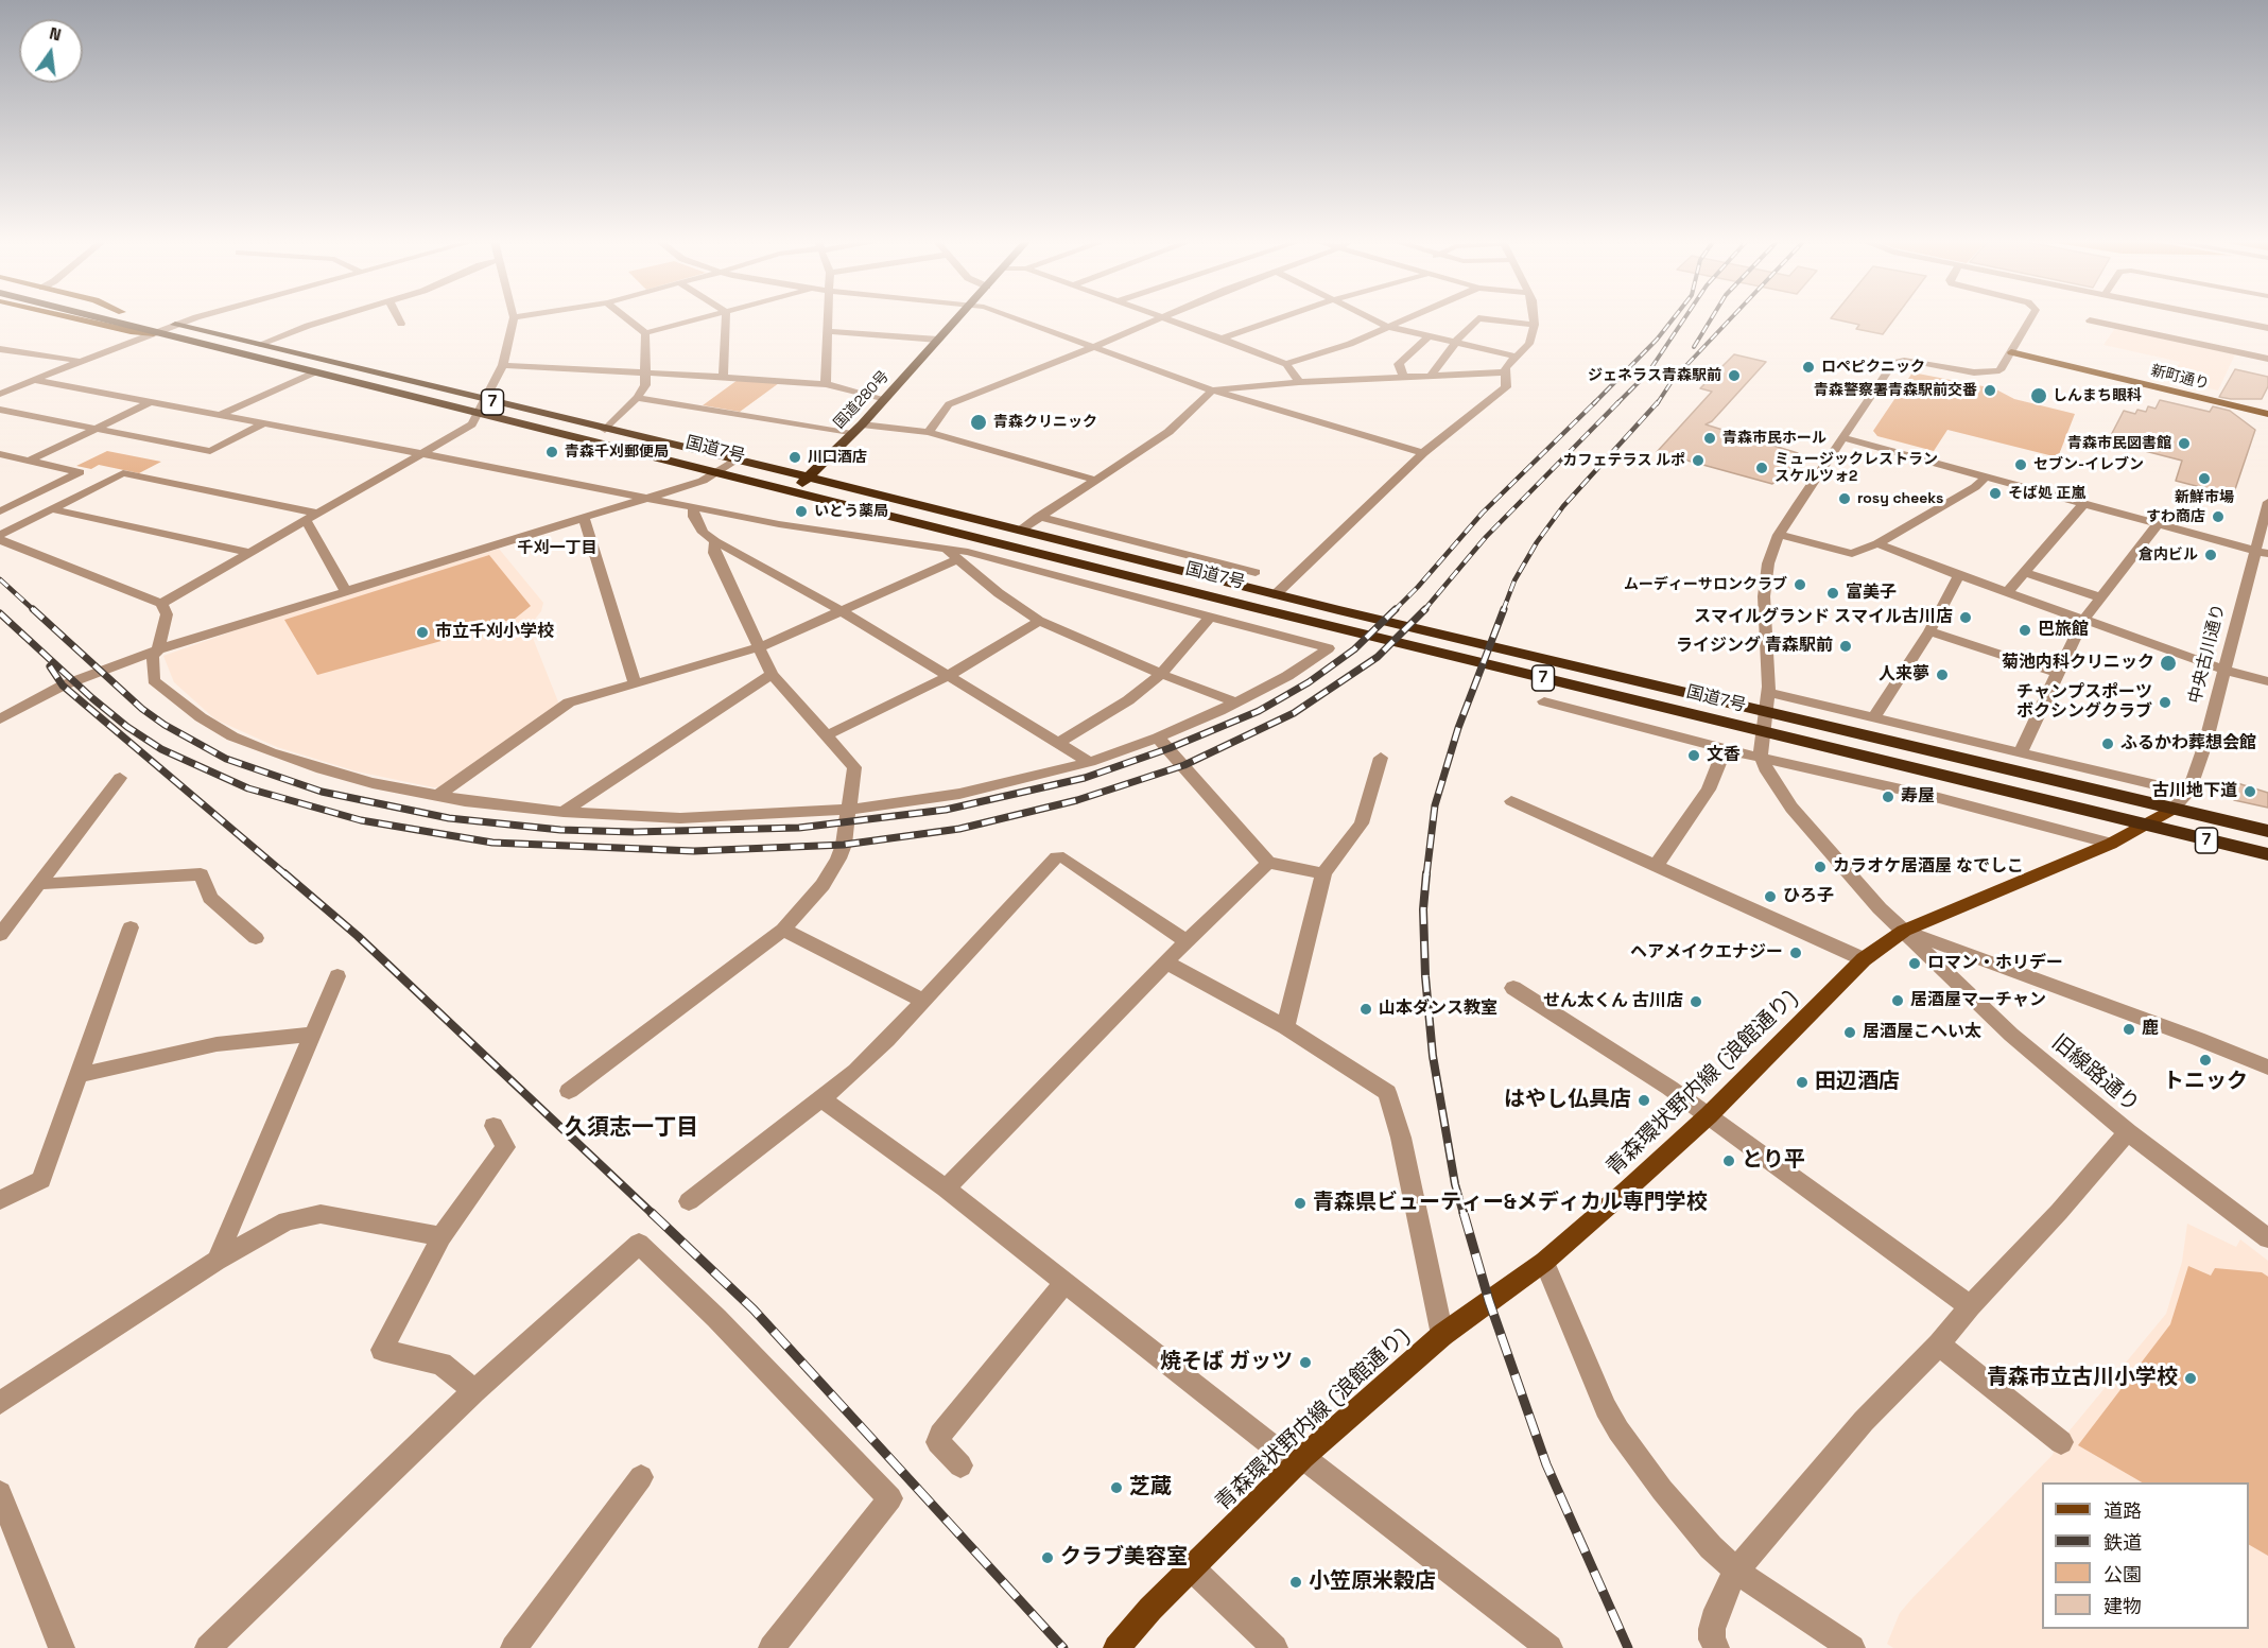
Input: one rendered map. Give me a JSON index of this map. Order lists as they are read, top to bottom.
{
  "streets": {
    "highway": ["国道280号", "7", "国道7号"],
    "main road": ["新町通り", "青森環状野内線 (浪館通り)"],
    "street": ["中央古川通り", "旧線路通り"]
  },
  "crossings": [
    ["国道280号", "国道7号"],
    ["7", "国道7号"],
    ["国道7号", "中央古川通り"],
    ["国道7号", "青森環状野内線 (浪館通り)"],
    ["中央古川通り", "青森環状野内線 (浪館通り)"],
    ["旧線路通り", "青森環状野内線 (浪館通り)"]
  ],
  "districts": ["千刈一丁目", "久須志一丁目"],
  "places": [
    "ロペピクニック",
    "ジェネラス青森駅前",
    "青森警察署青森駅前交番",
    "しんまち眼科",
    "青森クリニック",
    "青森市民ホール",
    "青森市民図書館",
    "青森千刈郵便局",
    "川口酒店",
    "カフェテラス ルポ",
    "セブン-イレブン",
    "ミュージックレストラン スケルツォ2",
    "新鮮市場",
    "そば処 正嵐",
    "rosy cheeks",
    "いとう薬局",
    "すわ商店",
    "倉内ビル",
    "ムーディーサロンクラブ",
    "富美子",
    "スマイルグランド スマイル古川店",
    "巴旅館",
    "市立千刈小学校",
    "ライジング 青森駅前",
    "菊池内科クリニック",
    "人来夢",
    "チャンプスポーツ ボクシングクラブ",
    "ふるかわ葬想会館",
    "文香",
    "古川地下道",
    "寿屋",
    "カラオケ居酒屋 なでしこ",
    "ひろ子",
    "ヘアメイクエナジー",
    "ロマン・ホリデー",
    "居酒屋マーチャン",
    "せん太くん 古川店",
    "山本ダンス教室",
    "鹿",
    "居酒屋こへい太",
    "トニック",
    "田辺酒店",
    "はやし仏具店",
    "とり平",
    "青森県ビューティー&メディカル専門学校",
    "焼そば ガッツ",
    "青森市立古川小学校",
    "芝蔵",
    "クラブ美容室",
    "小笠原米穀店"
  ],
  "legend": [
    "道路",
    "鉄道",
    "公園",
    "建物"
  ],
  "north": "top"
}
